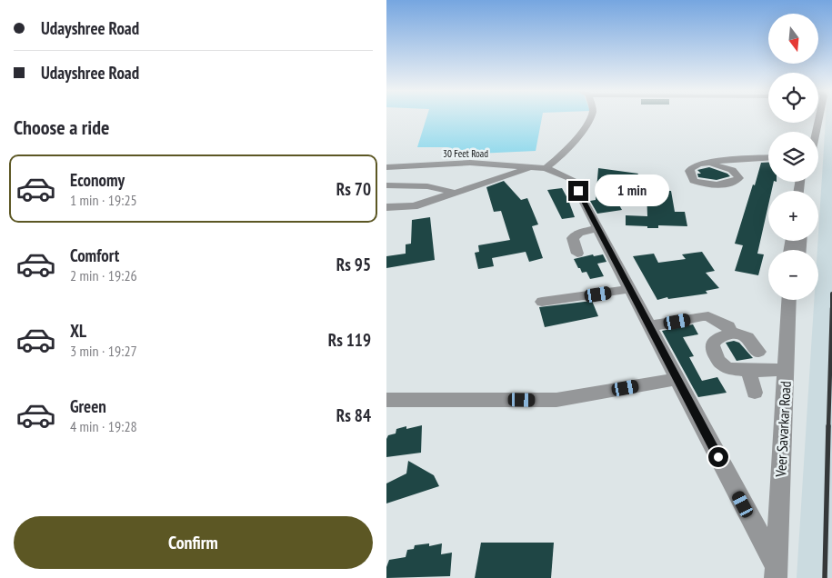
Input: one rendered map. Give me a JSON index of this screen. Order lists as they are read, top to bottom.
{
  "streets": {
    "street": ["30 Feet Road", "Veer Savarkar Road"]
  },
  "crossings": [
    ["30 Feet Road", "Veer Savarkar Road"]
  ],
  "north": "bottom",
  "page": {
    "banner": ["Udayshree Road", "Udayshree Road"],
    "map_buttons": ["+", "−"],
    "heading": "Choose a ride",
    "list": [
      {
        "name": "Economy",
        "note": "1 min · 19:25",
        "value": "Rs 70"
      },
      {
        "name": "Comfort",
        "note": "2 min · 19:26",
        "value": "Rs 95"
      },
      {
        "name": "XL",
        "note": "3 min · 19:27",
        "value": "Rs 119"
      },
      {
        "name": "Green",
        "note": "4 min · 19:28",
        "value": "Rs 84"
      }
    ],
    "bubble": "1 min",
    "buttons": "Confirm"
  }
}
